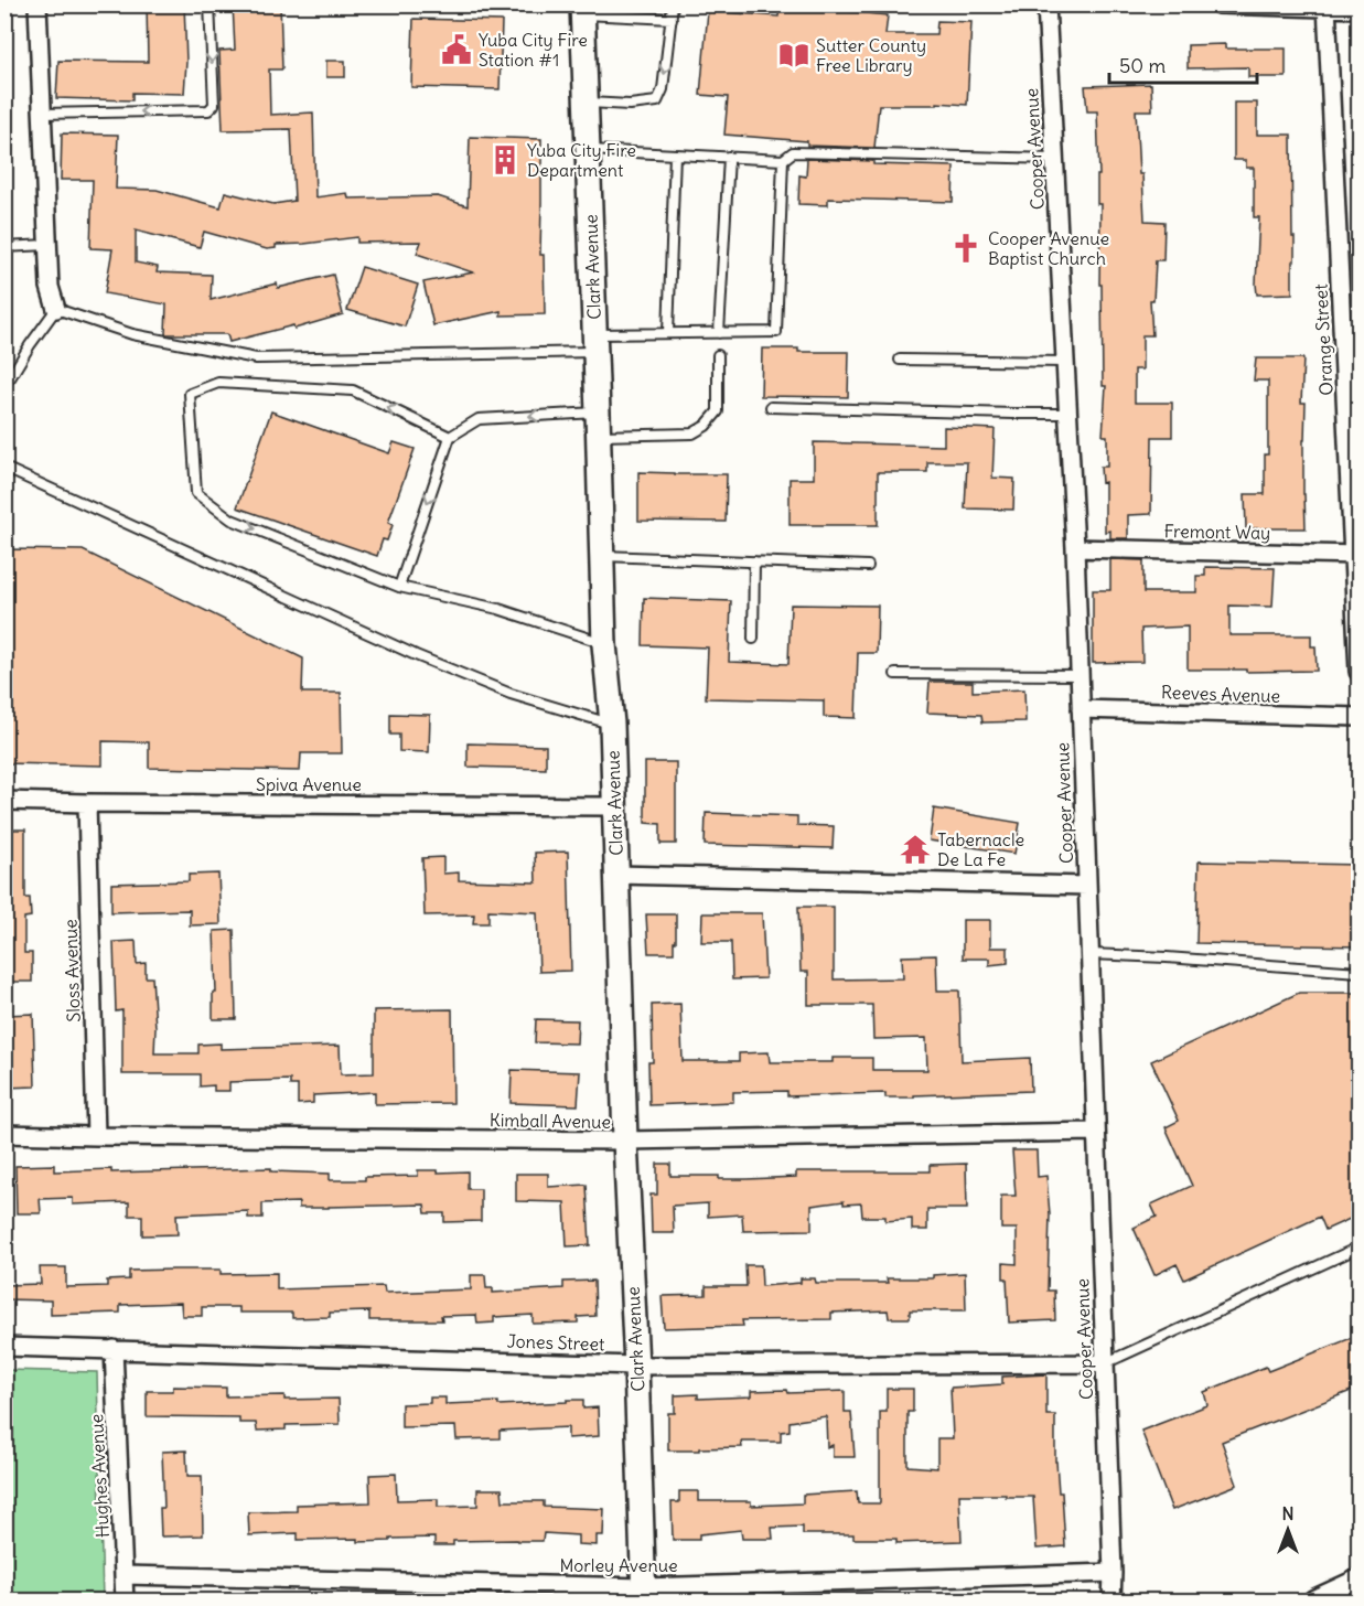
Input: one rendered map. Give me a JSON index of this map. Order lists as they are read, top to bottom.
{
  "streets": {
    "street": [
      "Cooper Avenue",
      "Clark Avenue",
      "Orange Street",
      "Fremont Way",
      "Reeves Avenue",
      "Spiva Avenue",
      "Sloss Avenue",
      "Kimball Avenue",
      "Jones Street",
      "Hughes Avenue",
      "Morley Avenue"
    ]
  },
  "crossings": [
    ["Cooper Avenue", "Fremont Way"],
    ["Cooper Avenue", "Reeves Avenue"],
    ["Cooper Avenue", "Kimball Avenue"],
    ["Cooper Avenue", "Jones Street"],
    ["Cooper Avenue", "Morley Avenue"],
    ["Clark Avenue", "Spiva Avenue"],
    ["Clark Avenue", "Kimball Avenue"],
    ["Clark Avenue", "Jones Street"],
    ["Clark Avenue", "Morley Avenue"],
    ["Orange Street", "Fremont Way"],
    ["Spiva Avenue", "Sloss Avenue"],
    ["Sloss Avenue", "Kimball Avenue"],
    ["Jones Street", "Hughes Avenue"],
    ["Hughes Avenue", "Morley Avenue"]
  ],
  "places": {
    "public building": ["Yuba City Fire Station #1"],
    "library": ["Sutter County Free Library"],
    "building": ["Yuba City Fire Department"],
    "church": ["Cooper Avenue Baptist Church"],
    "temple": ["Tabernacle De La Fe"]
  },
  "scale_bar": "50 m",
  "north": "top"
}
